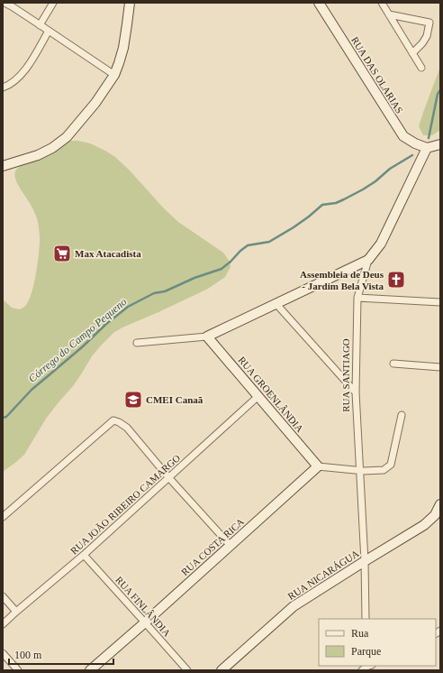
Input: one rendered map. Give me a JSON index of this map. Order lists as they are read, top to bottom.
{
  "streets": {
    "street": [
      "RUA DAS OLARIAS",
      "RUA SANTIAGO",
      "RUA GROENLÂNDIA",
      "RUA JOÃO RIBEIRO CAMARGO",
      "RUA COSTA RICA",
      "RUA NICARÁGUA",
      "RUA FINLÂNDIA"
    ]
  },
  "crossings": [
    ["RUA DAS OLARIAS", "RUA SANTIAGO"],
    ["RUA SANTIAGO", "RUA NICARÁGUA"],
    ["RUA GROENLÂNDIA", "RUA JOÃO RIBEIRO CAMARGO"],
    ["RUA GROENLÂNDIA", "RUA COSTA RICA"],
    ["RUA JOÃO RIBEIRO CAMARGO", "RUA FINLÂNDIA"],
    ["RUA COSTA RICA", "RUA FINLÂNDIA"]
  ],
  "water": ["Córrego do Campo Pequeno"],
  "places": {
    "supermarket": ["Max Atacadista"],
    "church": ["Assembleia de Deus - Jardim Bela Vista"],
    "school or university": ["CMEI Canaã"]
  },
  "legend": ["Rua", "Parque"],
  "scale_bar": "100 m"
}
